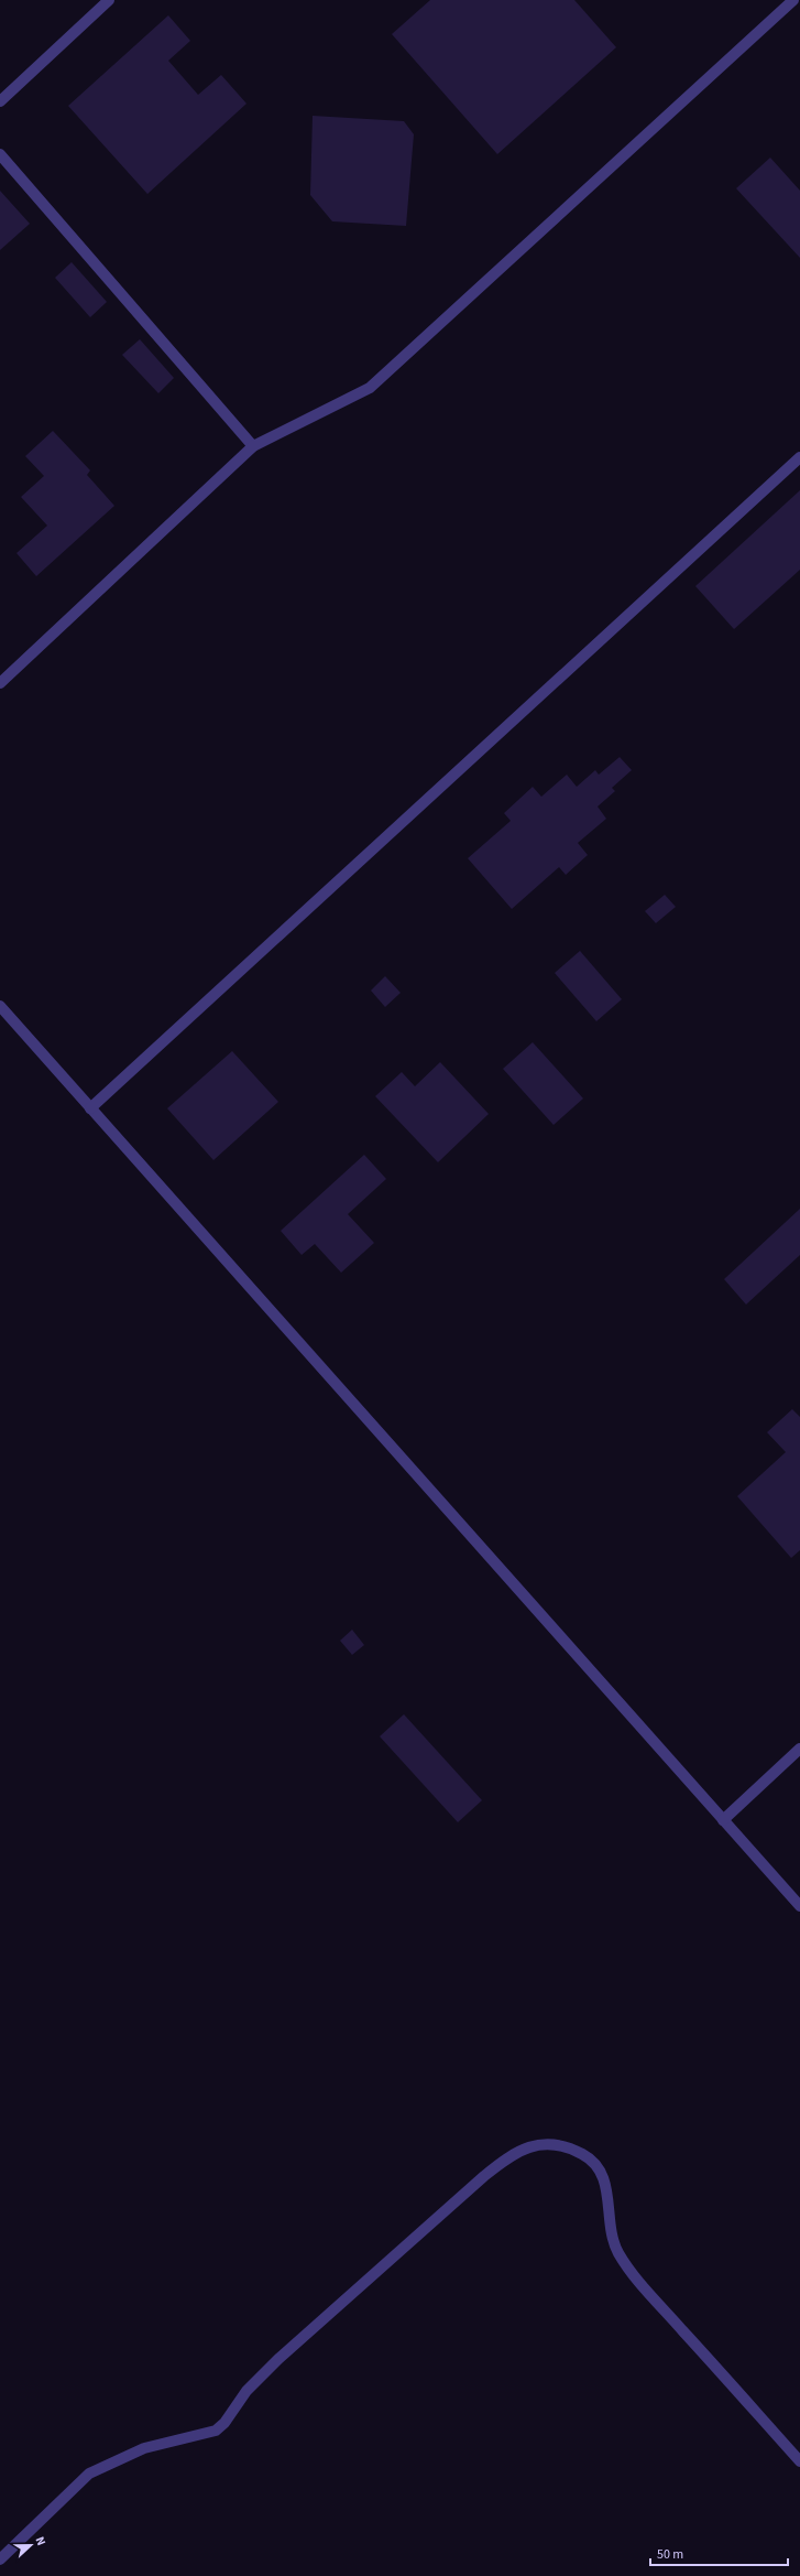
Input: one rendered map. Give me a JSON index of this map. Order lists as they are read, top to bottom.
{
  "scale_bar": "50 m",
  "north": "right"
}
